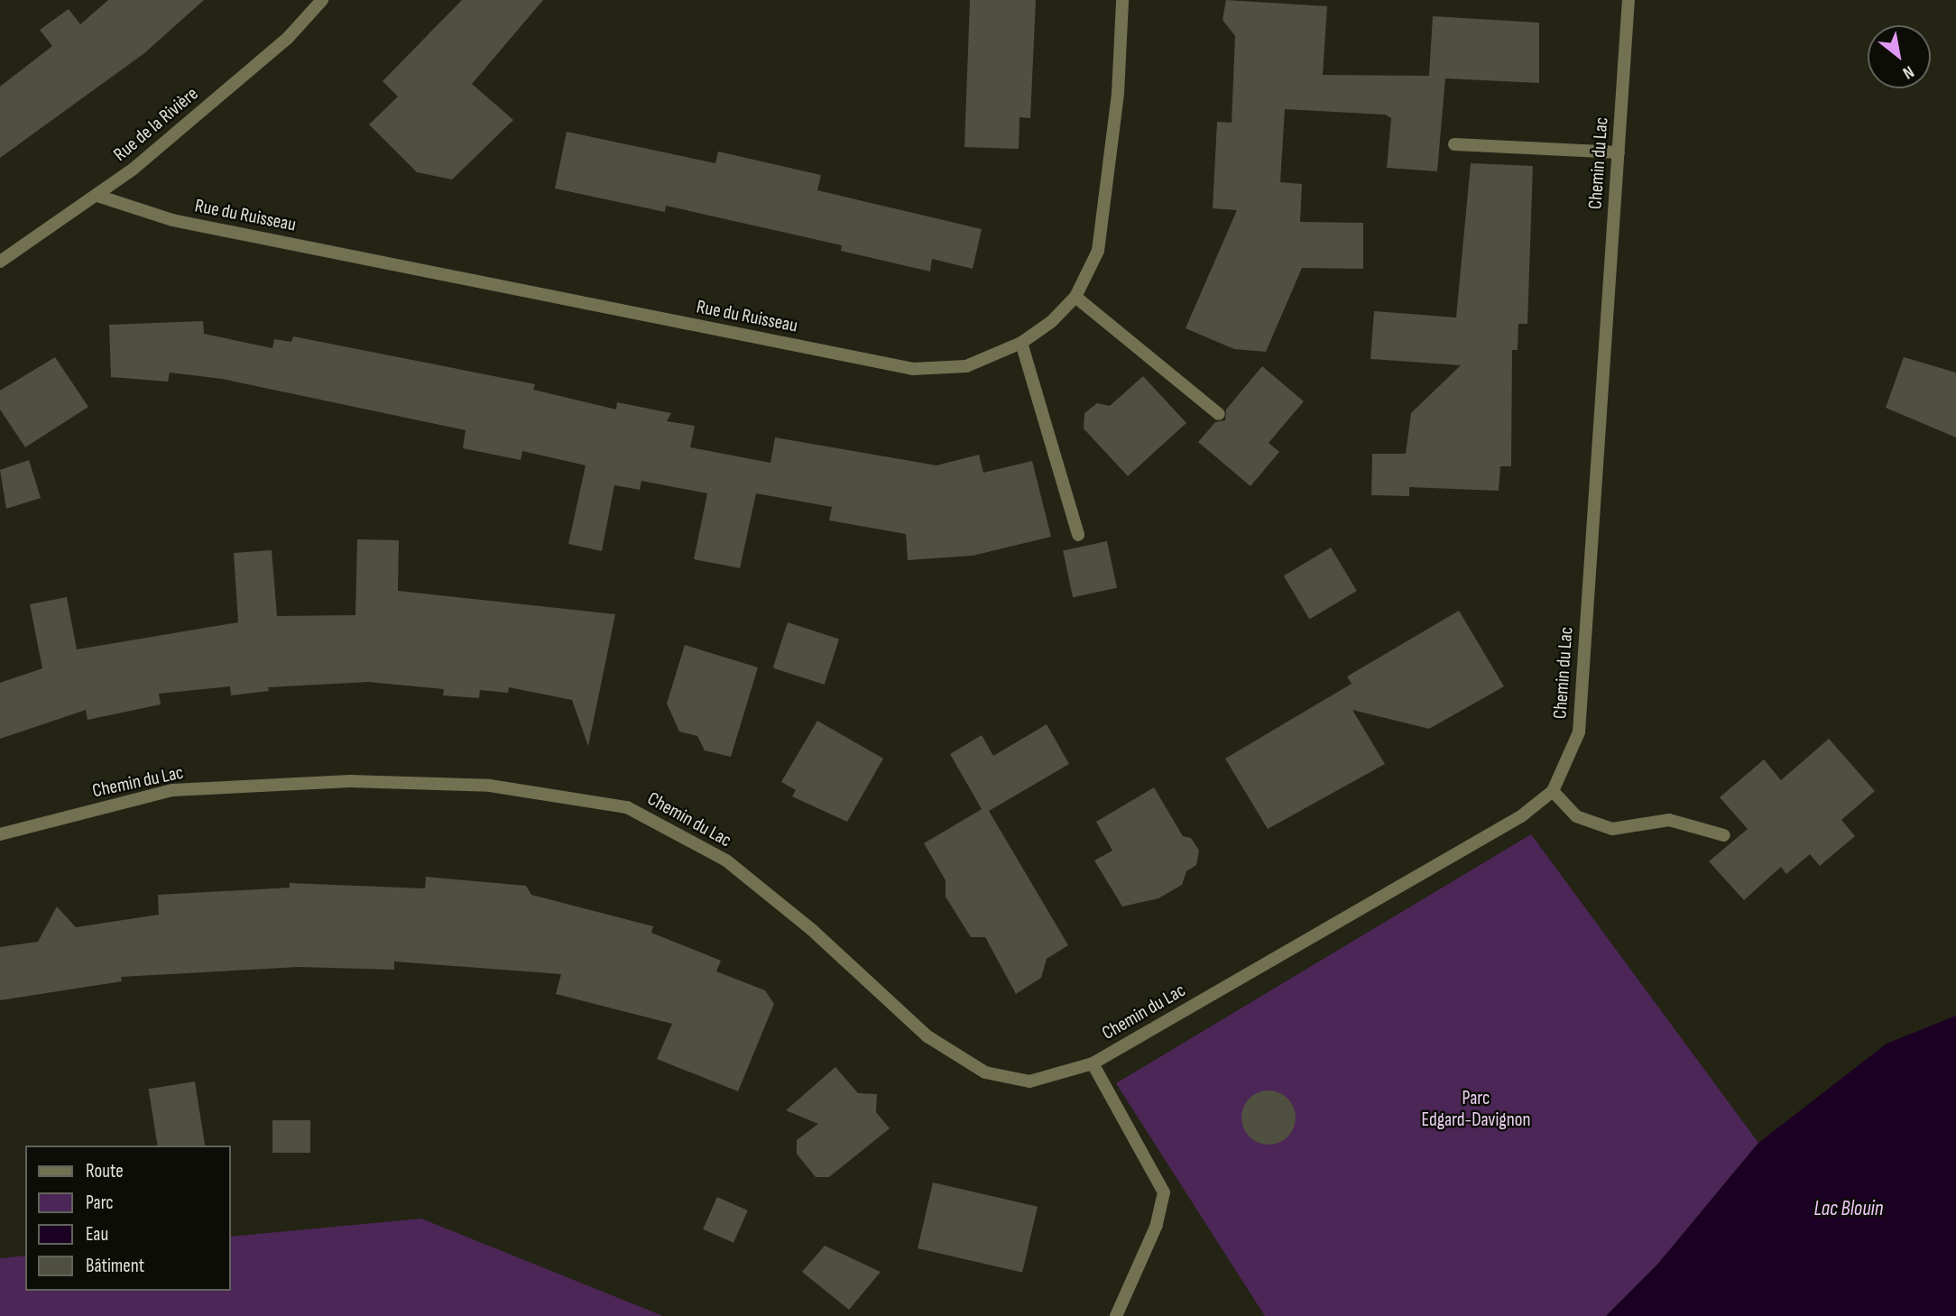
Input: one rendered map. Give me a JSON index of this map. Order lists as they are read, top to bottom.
{
  "streets": {
    "street": ["Rue de la Rivière", "Chemin du Lac", "Rue du Ruisseau"]
  },
  "crossings": [
    ["Rue de la Rivière", "Rue du Ruisseau"]
  ],
  "water": ["Lac Blouin"],
  "parks": ["Parc Edgard-Davignon"],
  "legend": [
    "Route",
    "Parc",
    "Eau",
    "Bâtiment"
  ],
  "north": "bottom right"
}
